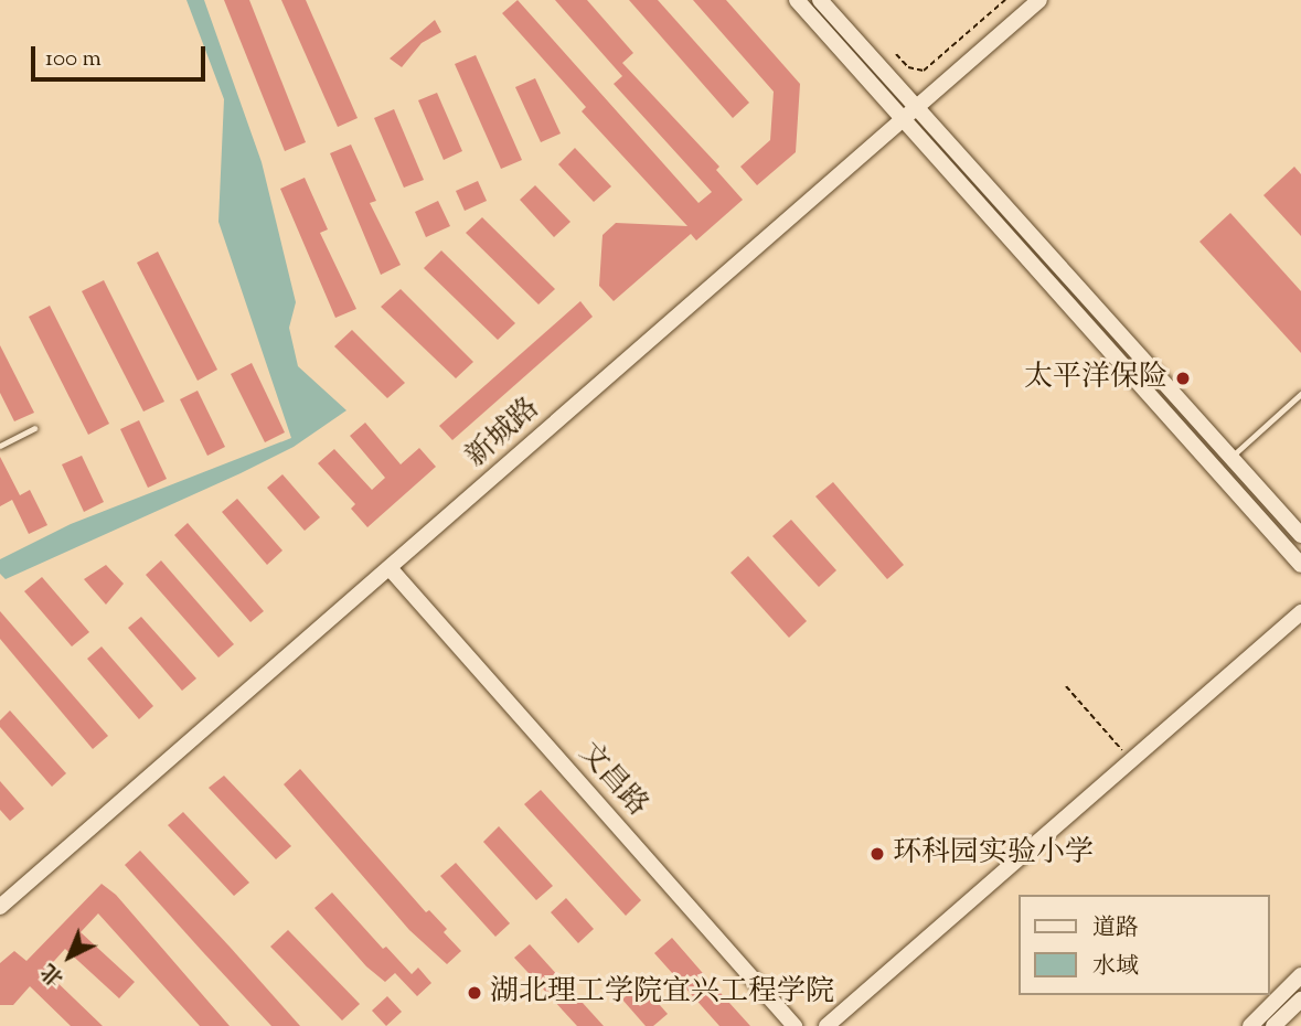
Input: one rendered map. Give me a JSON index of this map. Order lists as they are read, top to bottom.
{
  "streets": {
    "street": ["新城路", "文昌路"]
  },
  "crossings": [
    ["新城路", "文昌路"]
  ],
  "places": ["太平洋保险", "环科园实验小学", "湖北理工学院宜兴工程学院"],
  "legend": ["道路", "水域"],
  "scale_bar": "100 m",
  "north": "bottom left"
}
